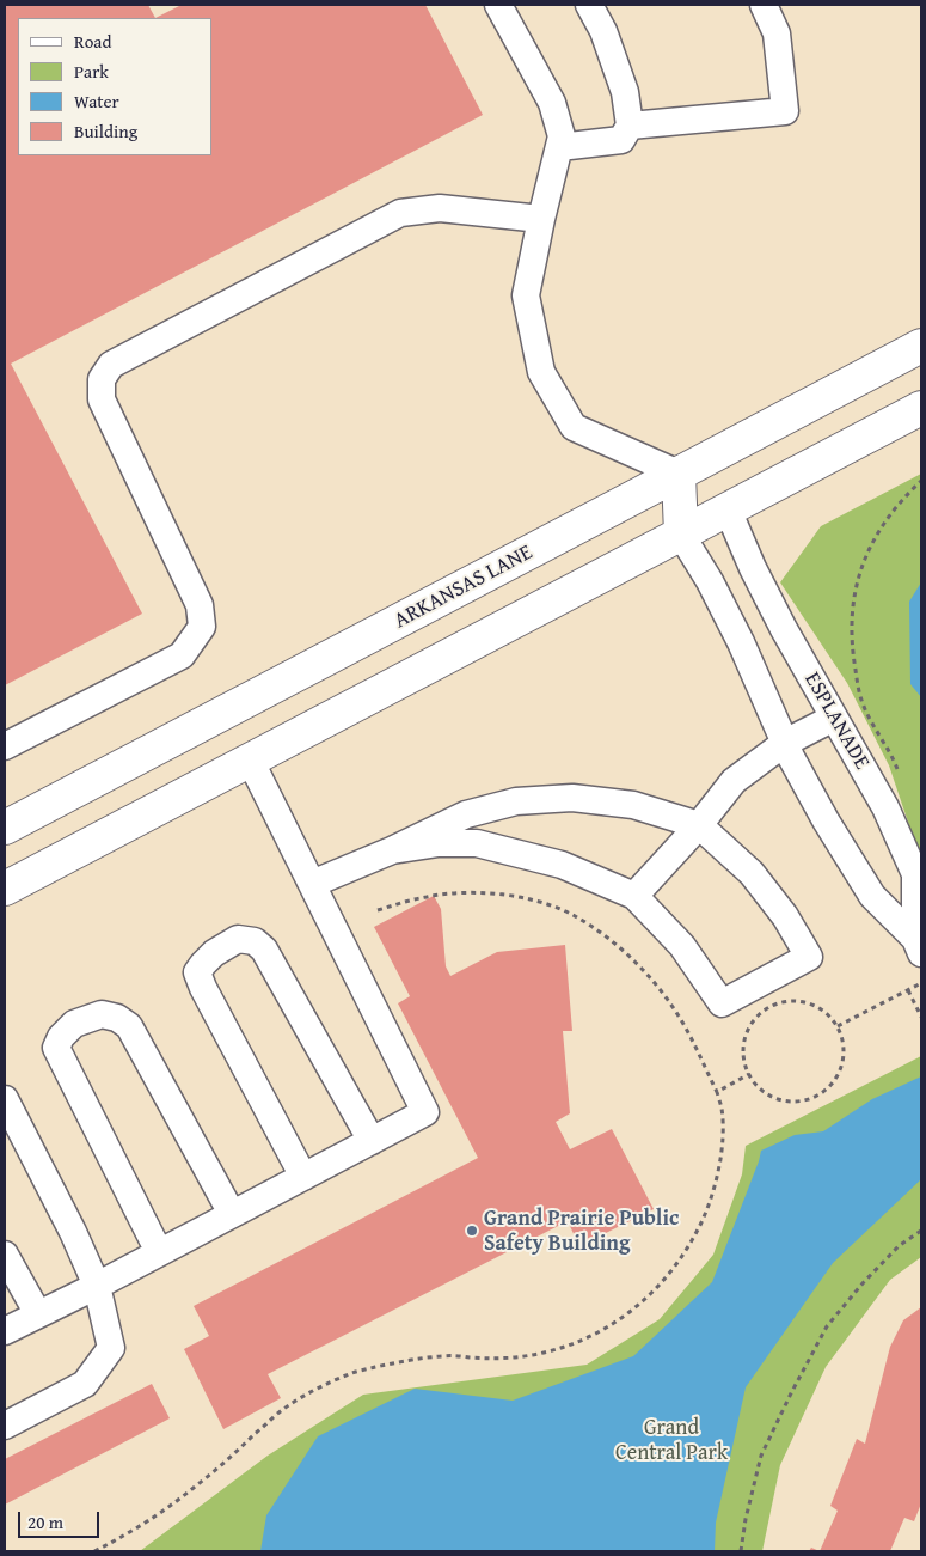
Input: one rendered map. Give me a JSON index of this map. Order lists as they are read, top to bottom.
{
  "streets": {
    "main road": ["ARKANSAS LANE"],
    "street": ["ESPLANADE"]
  },
  "parks": ["Grand Central Park"],
  "places": ["Grand Prairie Public Safety Building"],
  "legend": [
    "Road",
    "Park",
    "Water",
    "Building"
  ],
  "scale_bar": "20 m"
}
